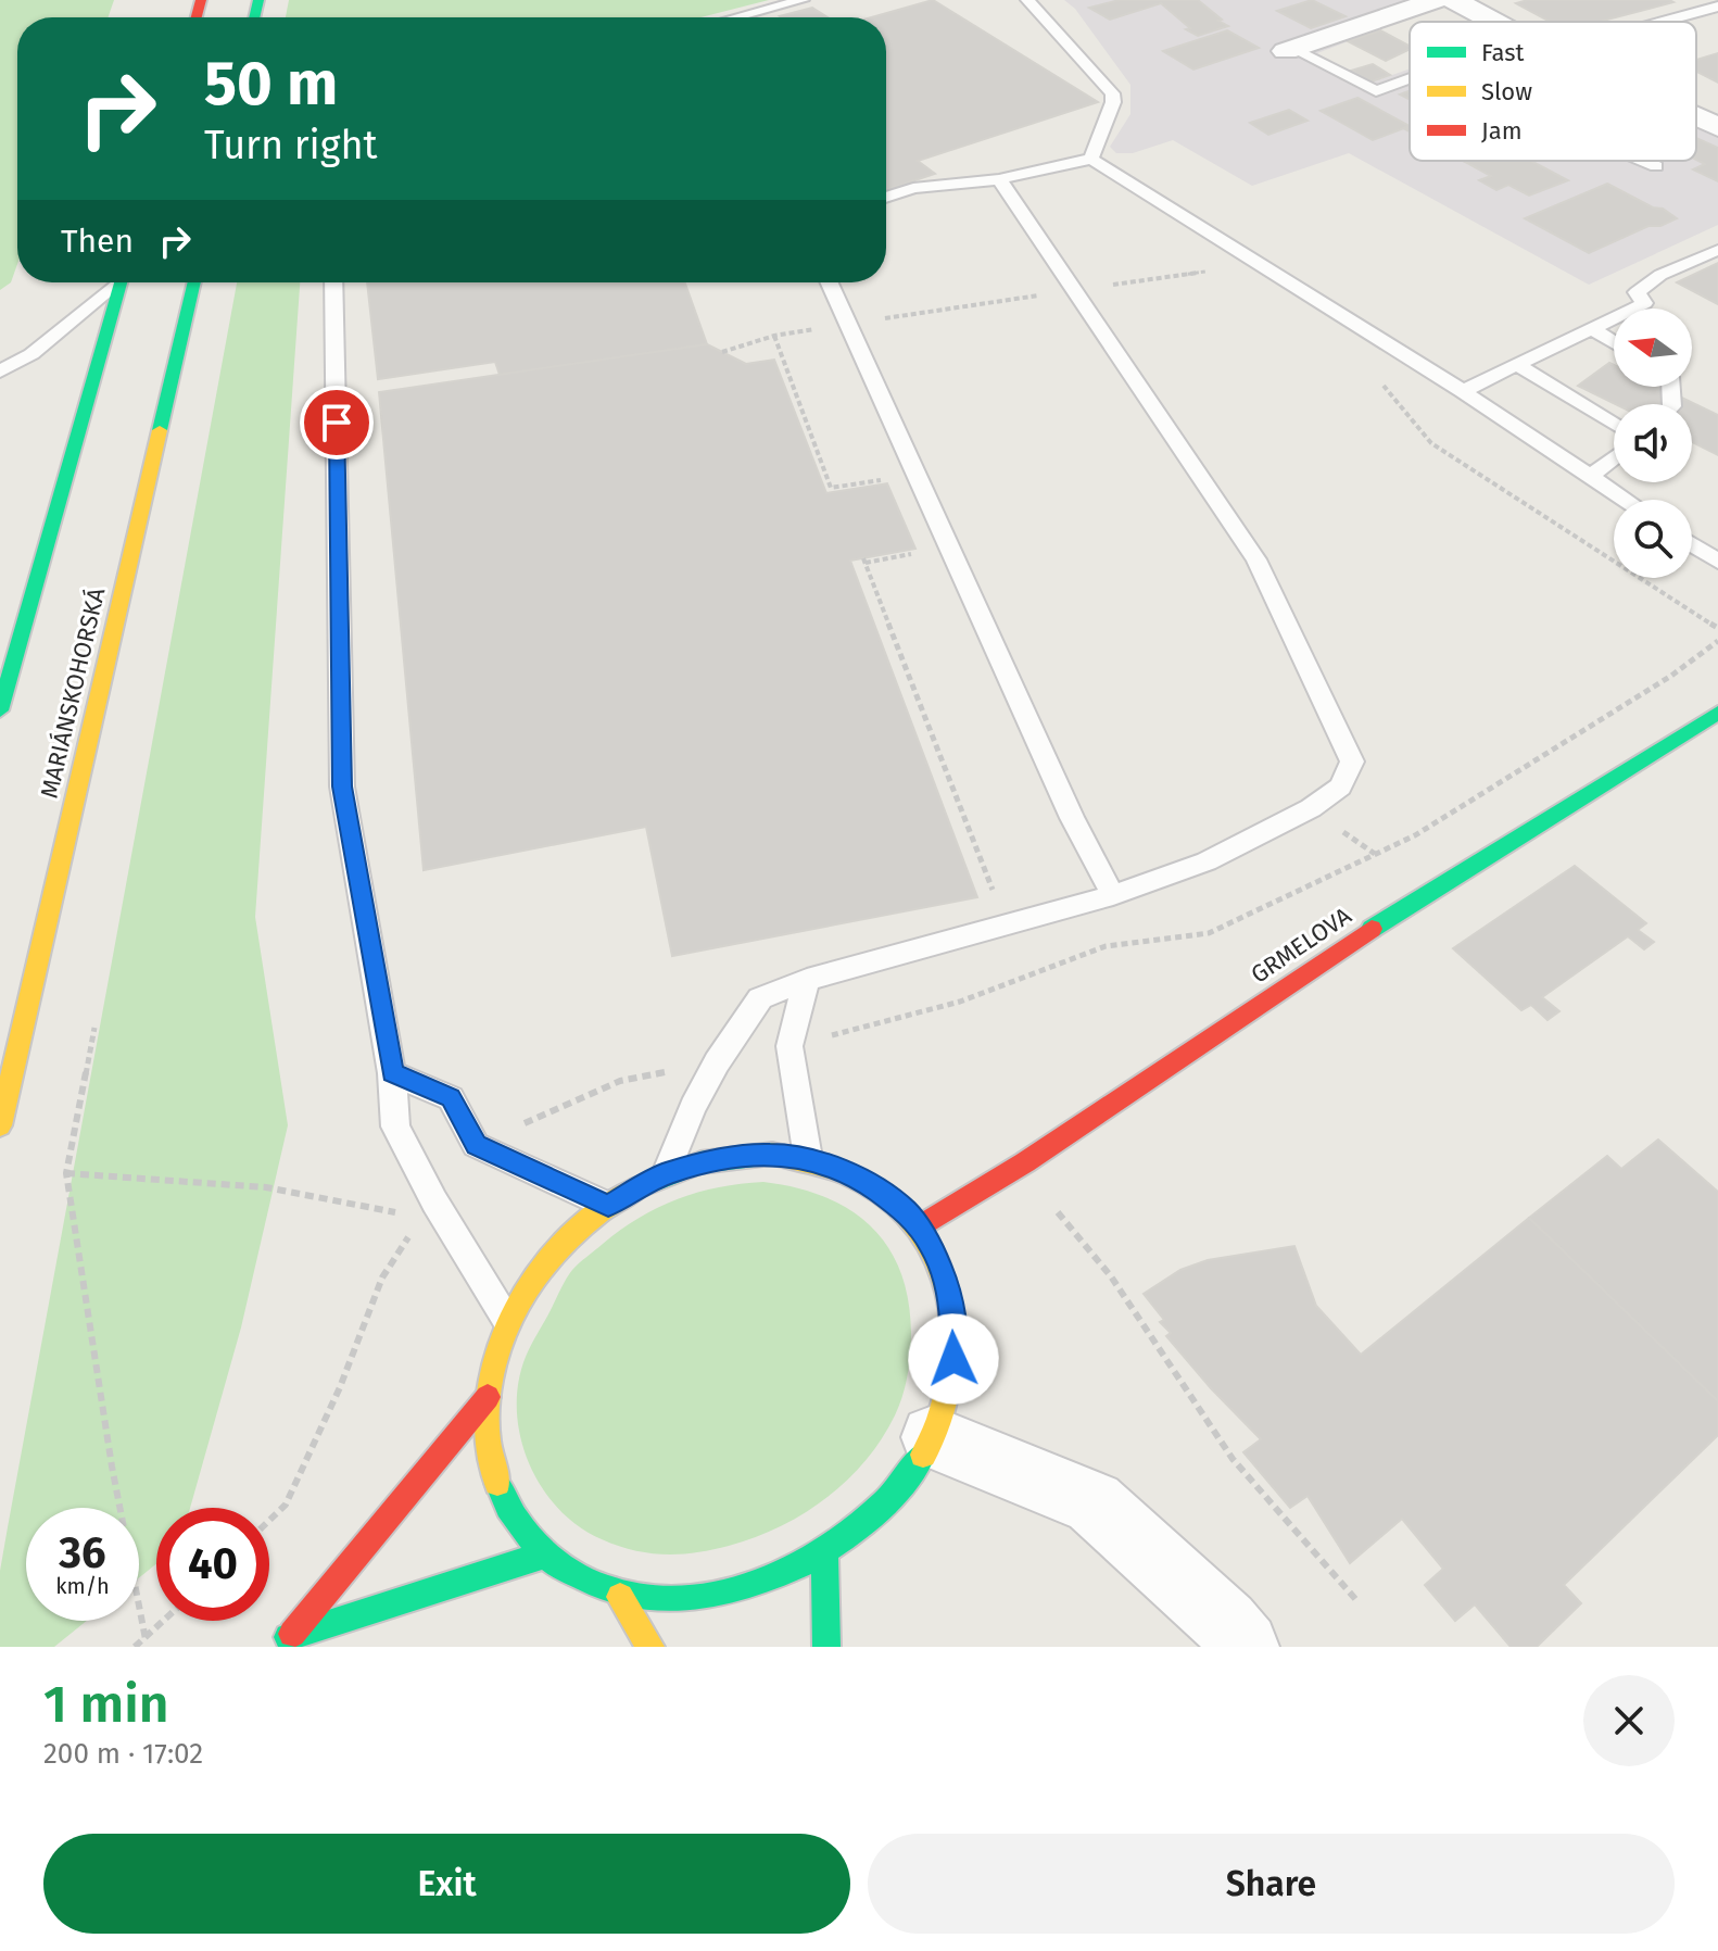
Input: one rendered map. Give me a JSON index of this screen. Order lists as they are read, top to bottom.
{
  "streets": {
    "street": ["MARIÁNSKOHORSKÁ", "GRMELOVA"]
  },
  "legend": ["Fast", "Slow", "Jam"],
  "north": "left",
  "page": {
    "turn": ["50 m", "Turn right"],
    "then": "Then",
    "speed": "36 km/h",
    "limit": "40",
    "heading": ["1 min", "200 m · 17:02"],
    "buttons": ["Exit", "Share"]
  }
}
